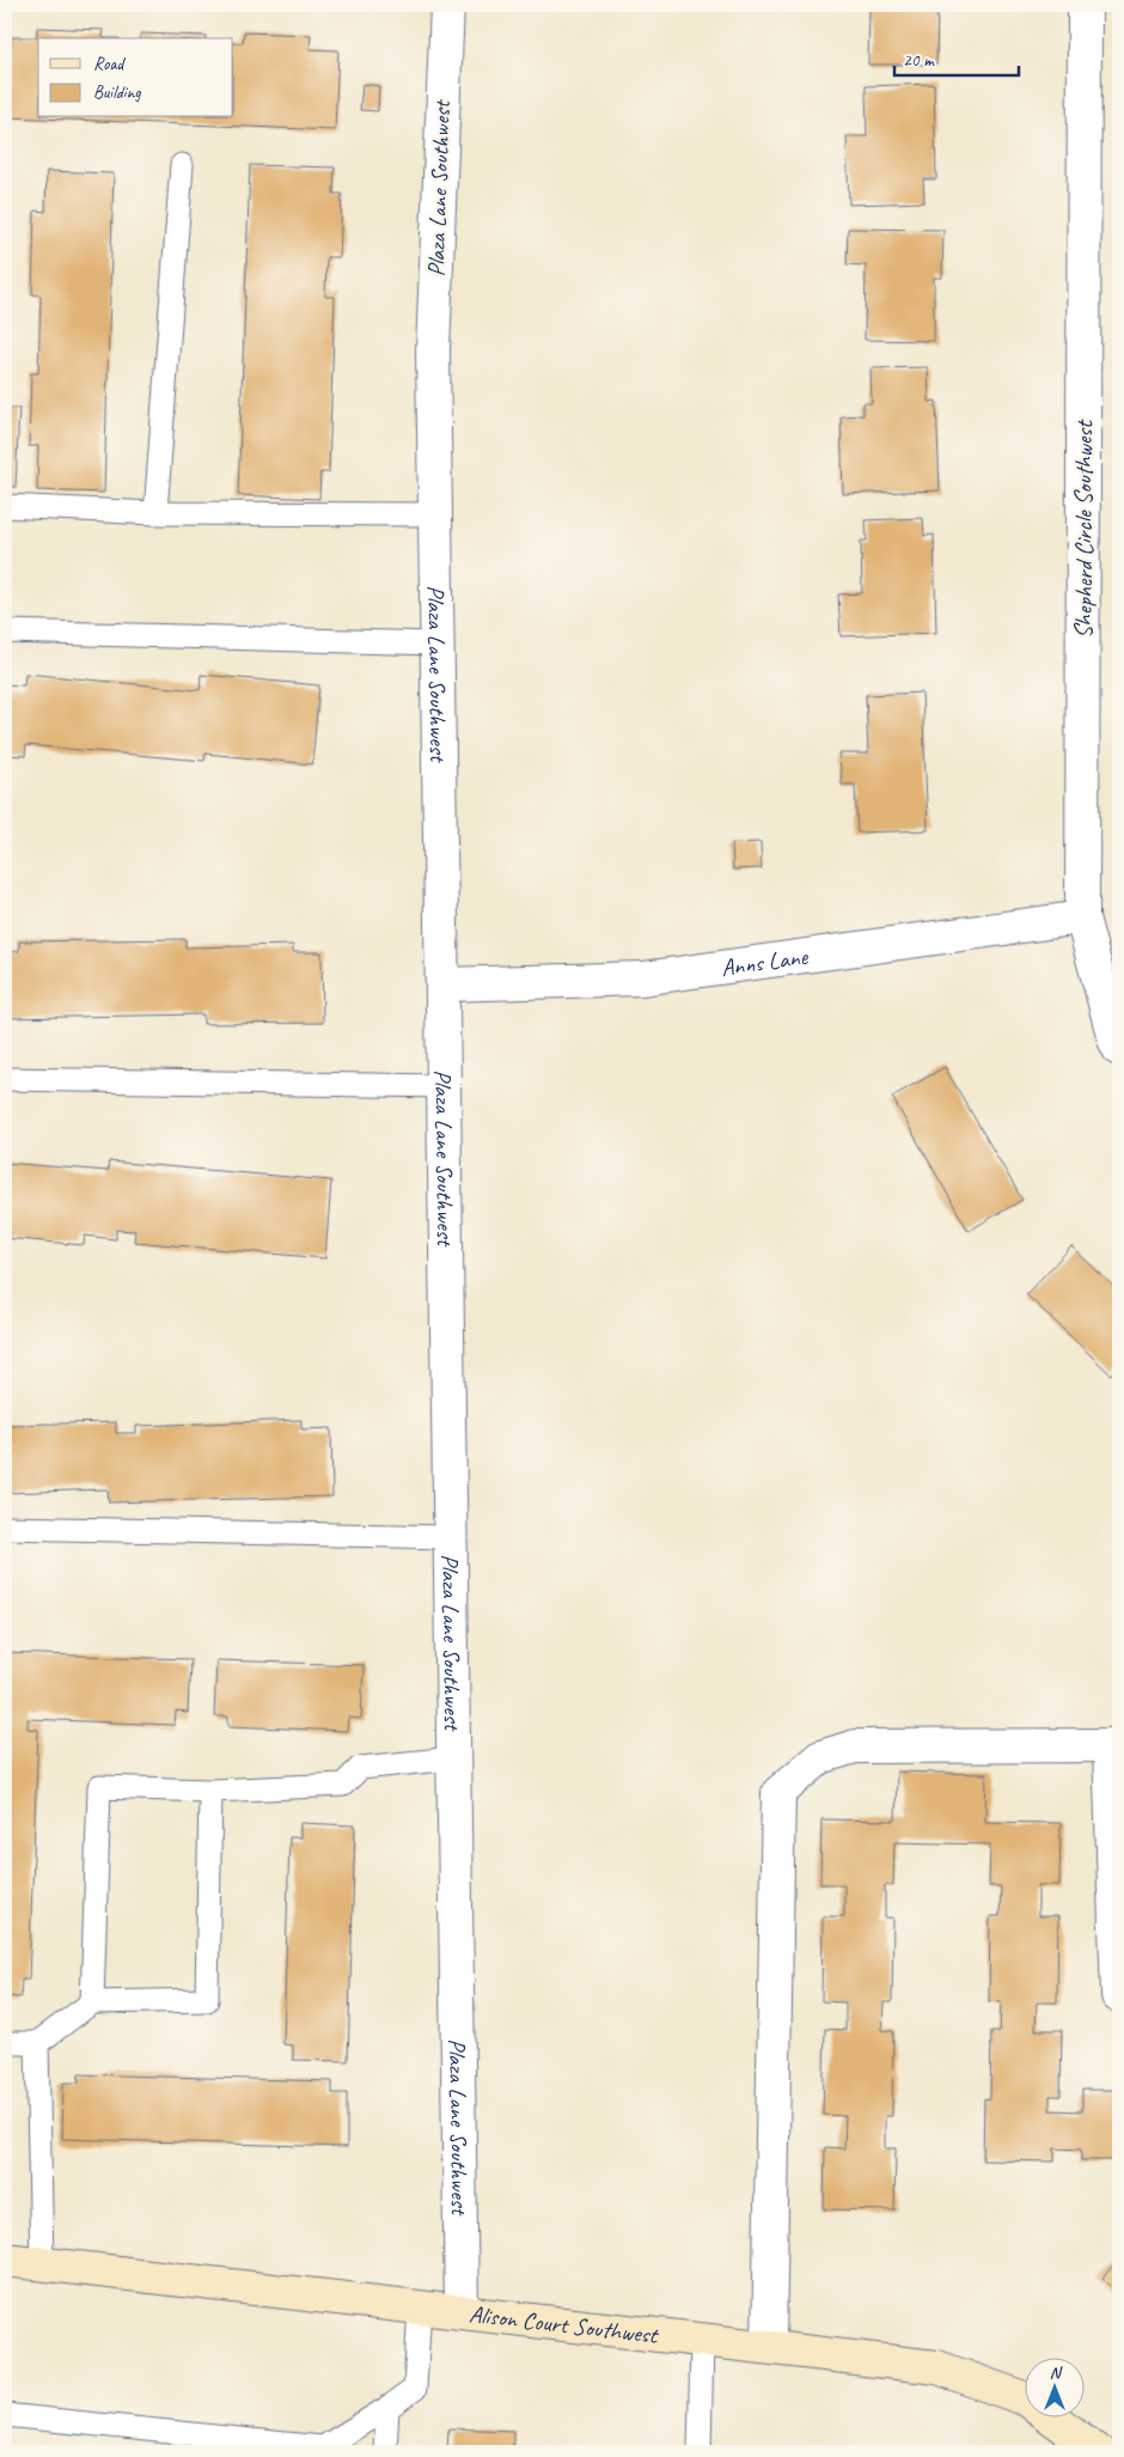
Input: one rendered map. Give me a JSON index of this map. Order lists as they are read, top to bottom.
{
  "streets": {
    "street": [
      "Plaza Lane Southwest",
      "Shepherd Circle Southwest",
      "Anns Lane",
      "Alison Court Southwest"
    ]
  },
  "crossings": [
    ["Plaza Lane Southwest", "Anns Lane"],
    ["Plaza Lane Southwest", "Alison Court Southwest"],
    ["Shepherd Circle Southwest", "Anns Lane"]
  ],
  "legend": ["Road", "Building"],
  "scale_bar": "20 m",
  "north": "top"
}
